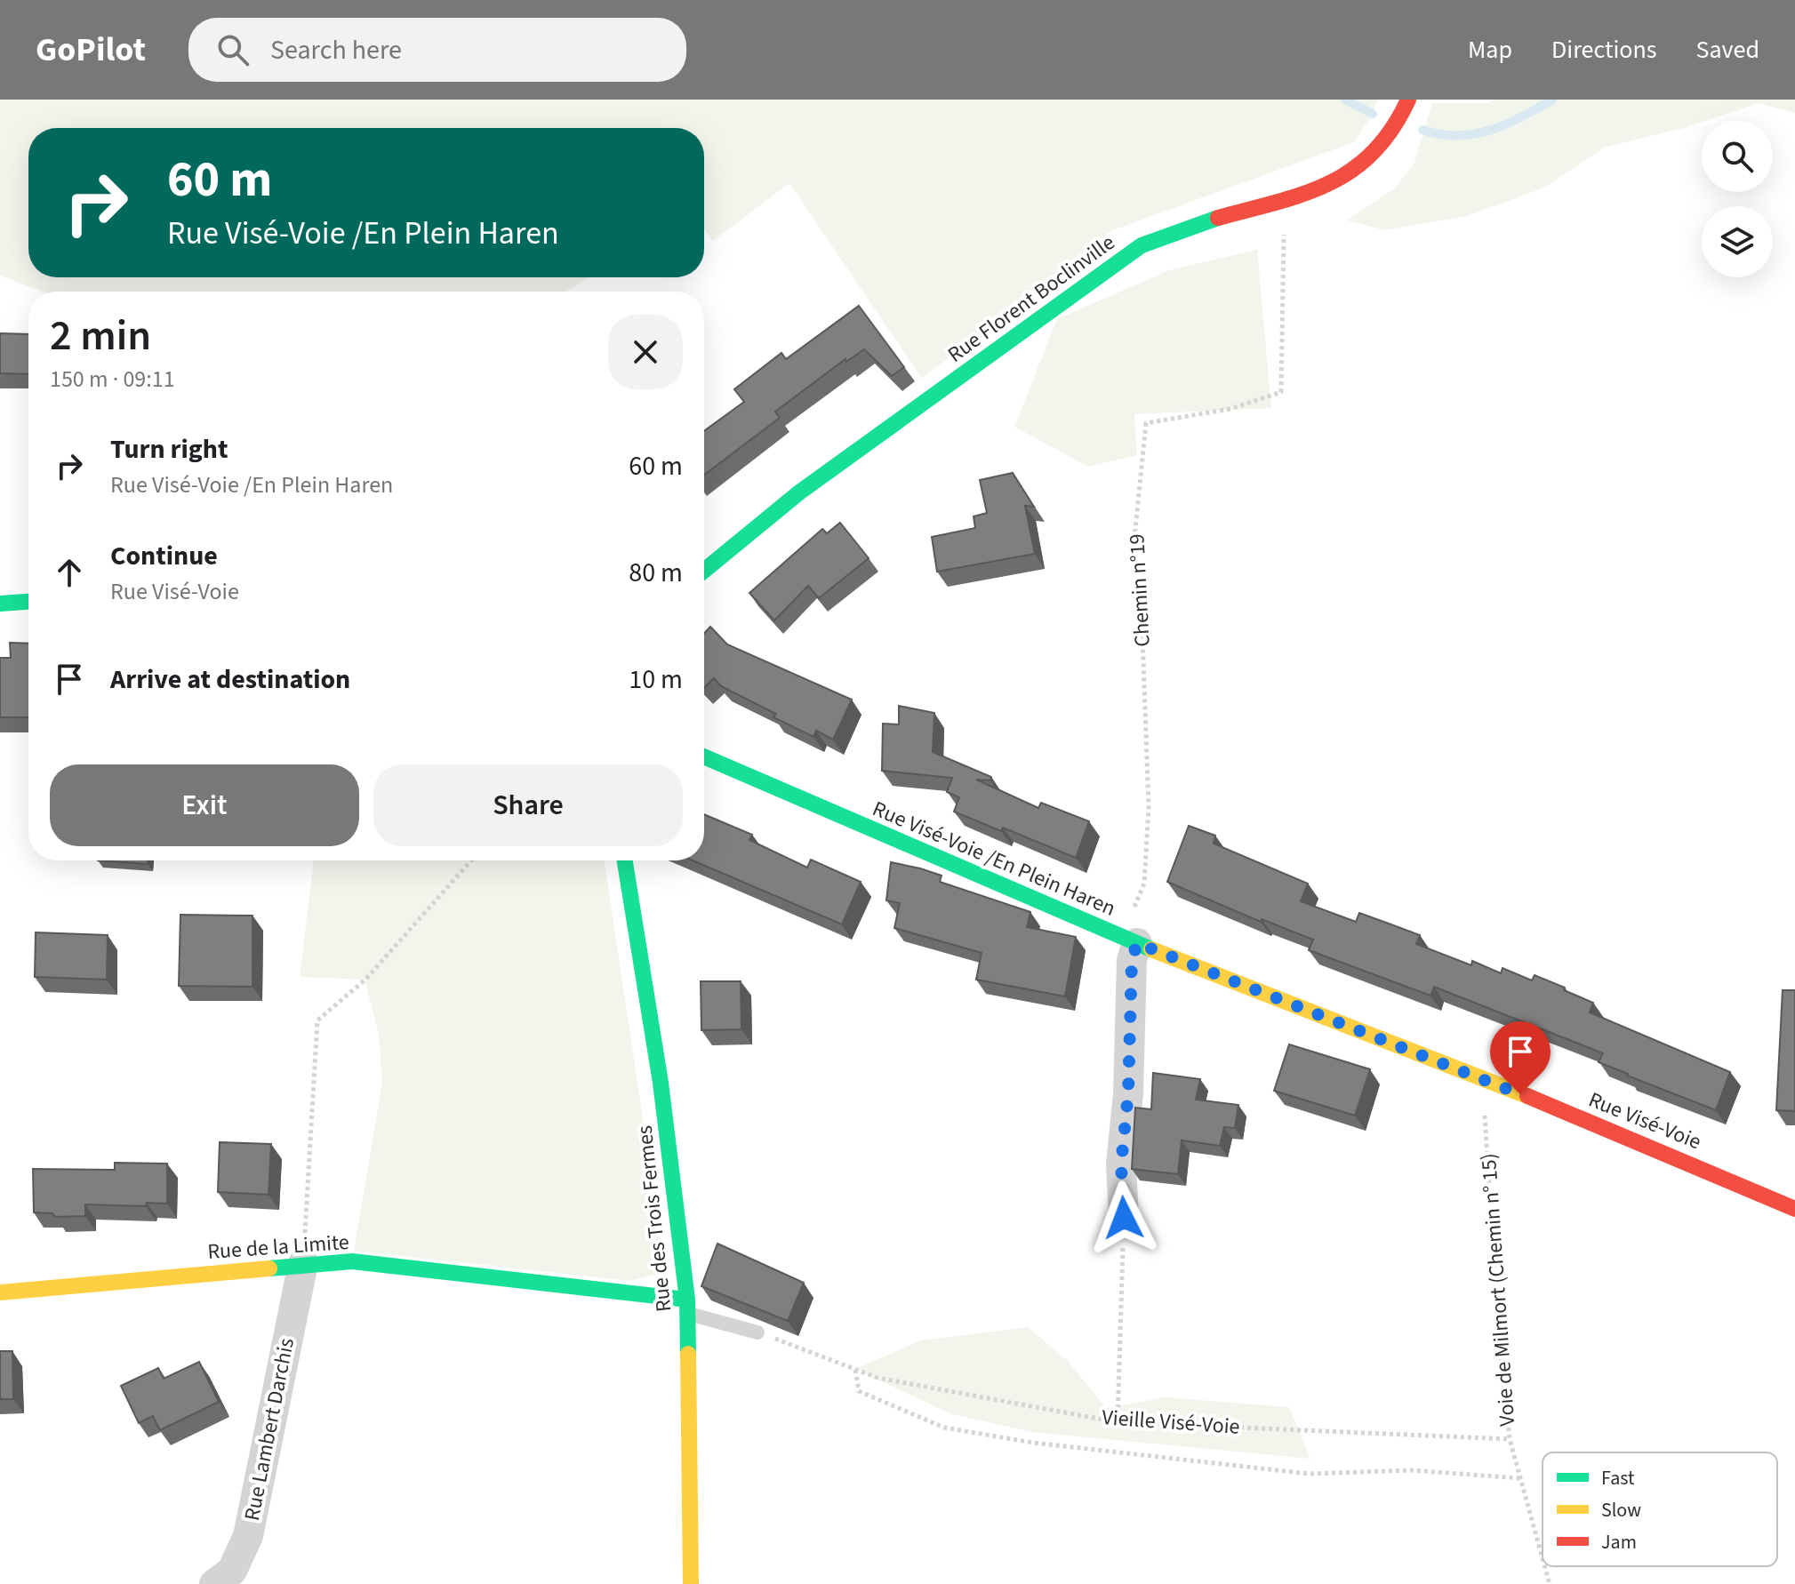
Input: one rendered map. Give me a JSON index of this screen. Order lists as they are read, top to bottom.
{
  "streets": {
    "street": [
      "Rue Florent Boclinville",
      "Rue Visé-Voie /En Plein Haren",
      "Rue Visé-Voie",
      "Rue des Trois Fermes",
      "Rue de la Limite",
      "Rue Lambert Darchis"
    ],
    "path": ["Chemin n°19", "Voie de Milmort (Chemin n° 15)", "Vieille Visé-Voie"]
  },
  "crossings": [
    ["Rue Florent Boclinville", "Chemin n°19"],
    ["Chemin n°19", "Rue Visé-Voie /En Plein Haren"],
    ["Rue Visé-Voie /En Plein Haren", "Rue Visé-Voie"],
    ["Rue Visé-Voie /En Plein Haren", "Voie de Milmort (Chemin n° 15)"],
    ["Rue Visé-Voie", "Voie de Milmort (Chemin n° 15)"],
    ["Rue des Trois Fermes", "Rue de la Limite"],
    ["Rue de la Limite", "Rue Lambert Darchis"],
    ["Voie de Milmort (Chemin n° 15)", "Vieille Visé-Voie"]
  ],
  "legend": ["Fast", "Slow", "Jam"],
  "page": {
    "header": "GoPilot",
    "search": "Search here",
    "nav": ["Map", "Directions", "Saved"],
    "turn": ["60 m", "Rue Visé-Voie /En Plein Haren"],
    "heading": ["2 min", "150 m · 09:11"],
    "list": [
      {
        "name": "Turn right",
        "note": "Rue Visé-Voie /En Plein Haren",
        "value": "60 m"
      },
      {
        "name": "Continue",
        "note": "Rue Visé-Voie",
        "value": "80 m"
      },
      {
        "name": "Arrive at destination",
        "value": "10 m"
      }
    ],
    "buttons": ["Exit", "Share"]
  }
}
